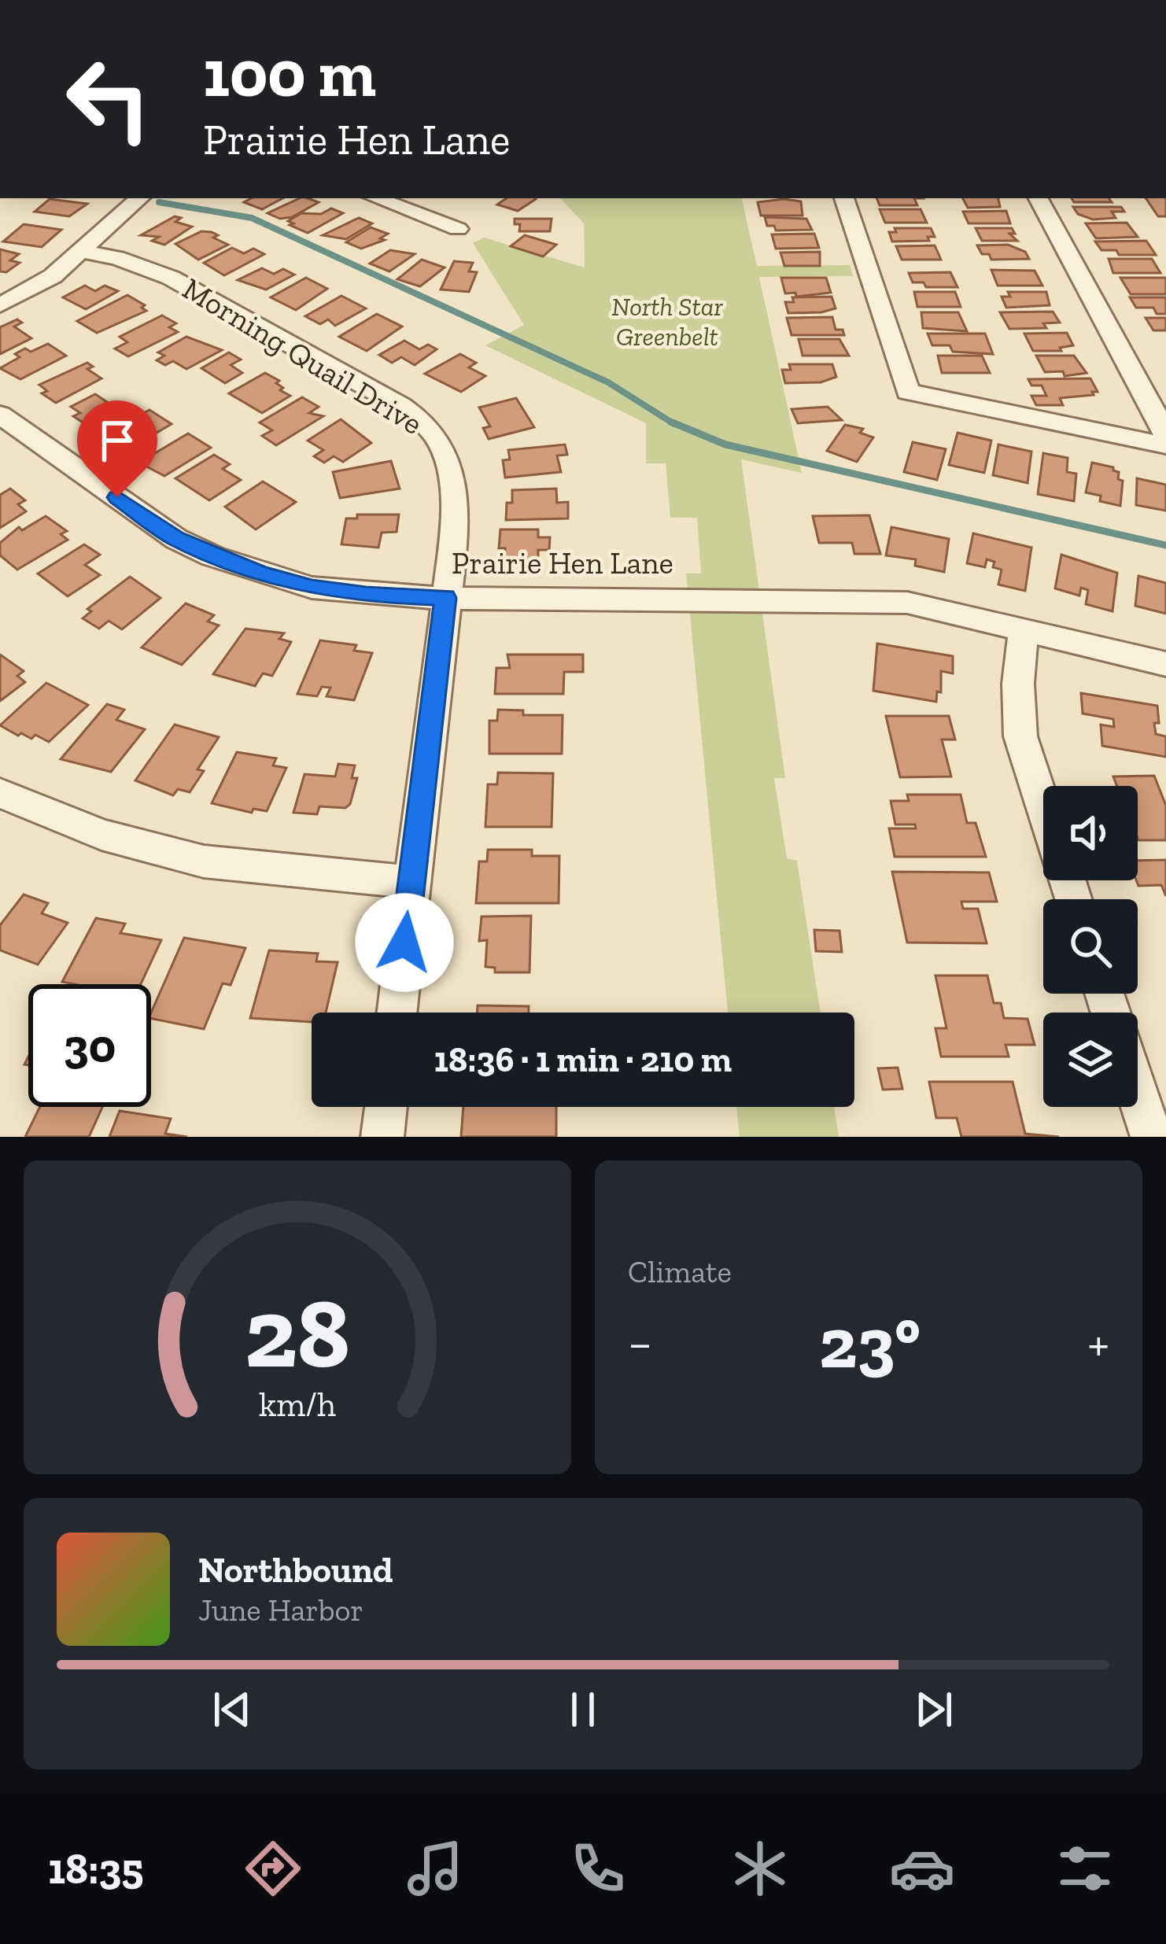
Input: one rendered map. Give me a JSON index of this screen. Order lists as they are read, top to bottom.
{
  "streets": {
    "street": ["Morning Quail Drive", "Prairie Hen Lane"]
  },
  "crossings": [
    ["Morning Quail Drive", "Prairie Hen Lane"]
  ],
  "parks": ["North Star Greenbelt"],
  "page": {
    "turn": ["100 m", "Prairie Hen Lane"],
    "limit": "30",
    "trip": "18:36 · 1 min · 210 m",
    "tile": "Climate",
    "heat": ["−", "23°", "+"],
    "song": ["Northbound", "June Harbor"],
    "tabs": "18:35",
    "gauge": ["28", "km/h"]
  }
}
